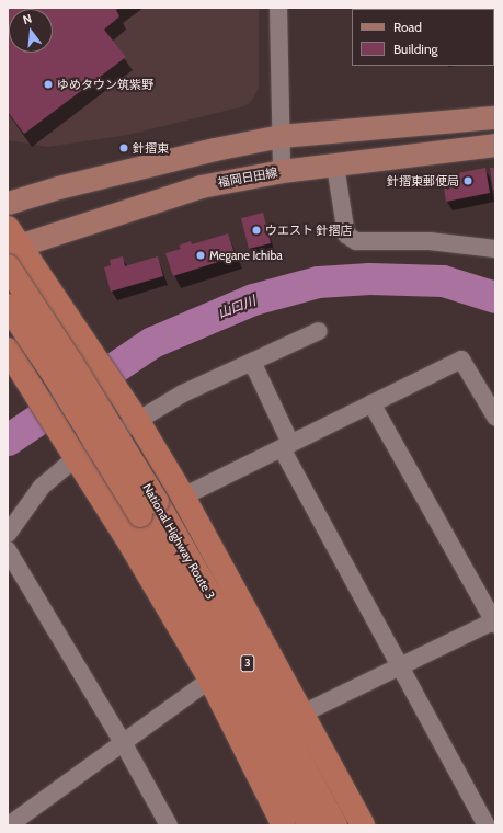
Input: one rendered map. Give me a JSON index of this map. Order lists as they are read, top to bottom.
{
  "streets": {
    "highway": ["National Highway Route 3", "3"],
    "main road": ["福岡日田線"]
  },
  "water": ["山口川"],
  "places": [
    "ゆめタウン筑紫野",
    "針摺東",
    "針摺東郵便局",
    "ウエスト 針摺店",
    "Megane Ichiba"
  ],
  "legend": ["Road", "Building"],
  "north": "top"
}
